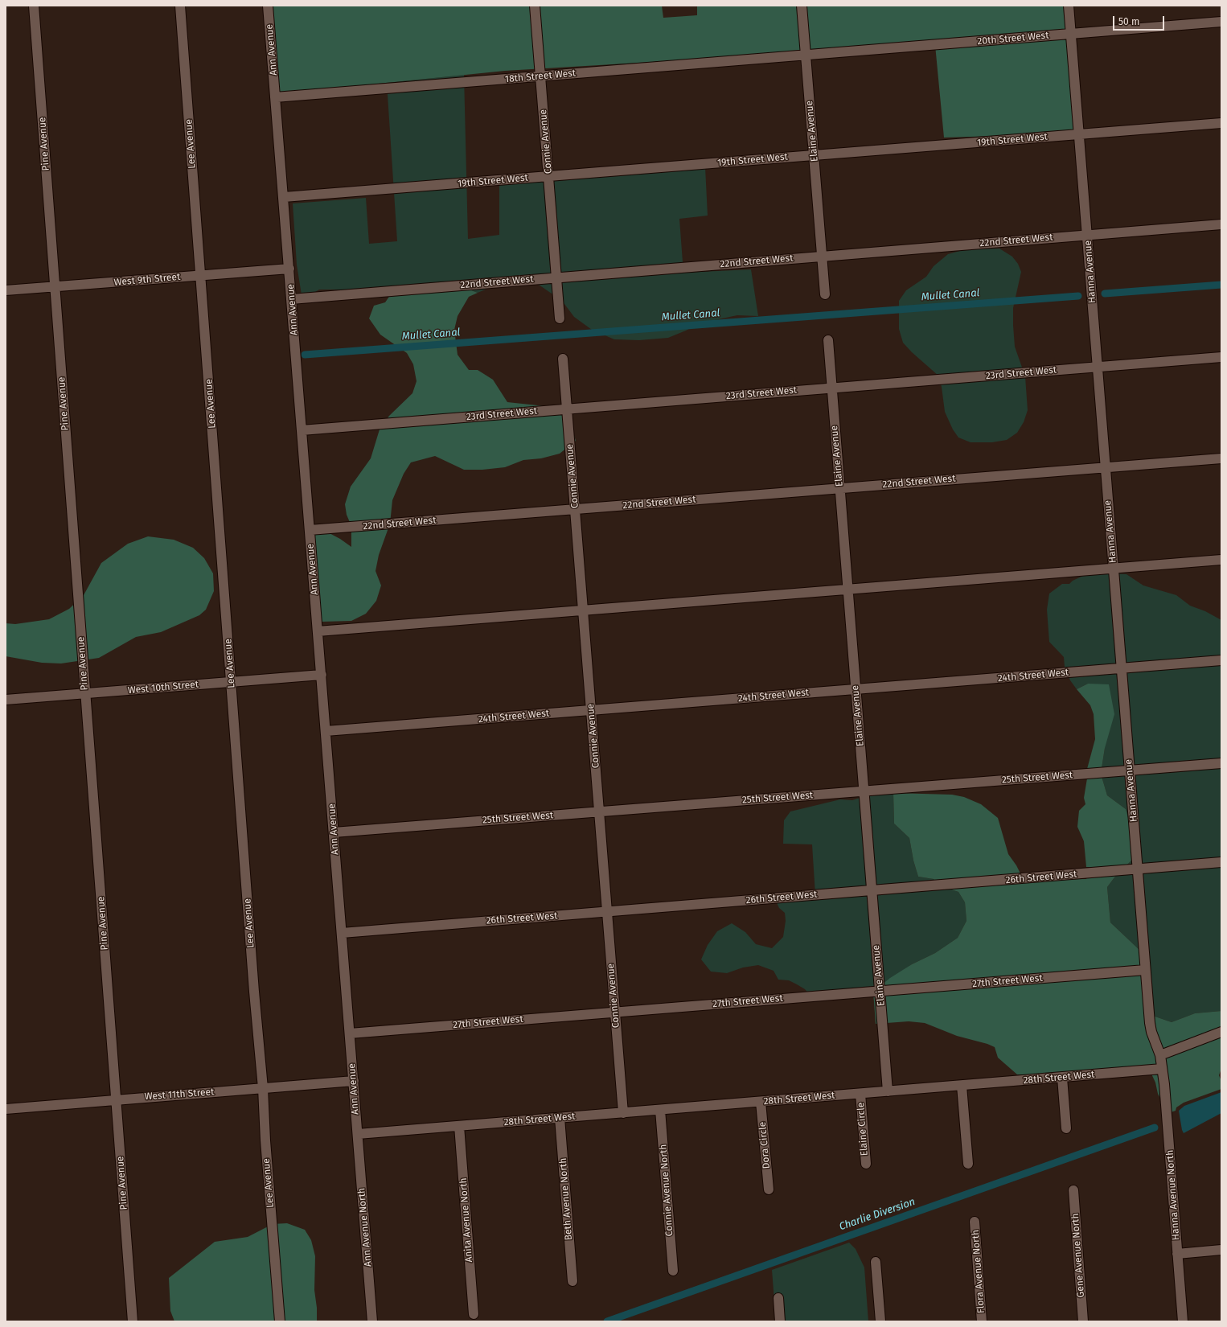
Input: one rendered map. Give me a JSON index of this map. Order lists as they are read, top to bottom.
{
  "streets": {
    "street": [
      "20th Street West",
      "Ann Avenue",
      "18th Street West",
      "Elaine Avenue",
      "19th Street West",
      "Connie Avenue",
      "Pine Avenue",
      "Lee Avenue",
      "22nd Street West",
      "Hanna Avenue",
      "West 9th Street",
      "23rd Street West",
      "24th Street West",
      "West 10th Street",
      "25th Street West",
      "26th Street West",
      "27th Street West",
      "28th Street West",
      "West 11th Street",
      "Elaine Circle",
      "Dora Circle",
      "Connie Avenue North",
      "Hanna Avenue North",
      "Beth Avenue North",
      "Anita Avenue North",
      "Ann Avenue North",
      "Gene Avenue North",
      "Flora Avenue North"
    ]
  },
  "crossings": [
    ["20th Street West", "18th Street West"],
    ["20th Street West", "Elaine Avenue"],
    ["20th Street West", "Hanna Avenue"],
    ["Ann Avenue", "18th Street West"],
    ["Ann Avenue", "19th Street West"],
    ["Ann Avenue", "22nd Street West"],
    ["Ann Avenue", "West 9th Street"],
    ["Ann Avenue", "23rd Street West"],
    ["Ann Avenue", "24th Street West"],
    ["Ann Avenue", "West 10th Street"],
    ["Ann Avenue", "25th Street West"],
    ["Ann Avenue", "26th Street West"],
    ["Ann Avenue", "27th Street West"],
    ["Ann Avenue", "28th Street West"],
    ["Ann Avenue", "West 11th Street"],
    ["Ann Avenue", "Ann Avenue North"],
    ["18th Street West", "Elaine Avenue"],
    ["18th Street West", "Connie Avenue"],
    ["Elaine Avenue", "19th Street West"],
    ["Elaine Avenue", "22nd Street West"],
    ["Elaine Avenue", "23rd Street West"],
    ["Elaine Avenue", "24th Street West"],
    ["Elaine Avenue", "25th Street West"],
    ["Elaine Avenue", "26th Street West"],
    ["Elaine Avenue", "27th Street West"],
    ["Elaine Avenue", "28th Street West"],
    ["19th Street West", "Connie Avenue"],
    ["19th Street West", "Hanna Avenue"],
    ["Connie Avenue", "22nd Street West"],
    ["Connie Avenue", "23rd Street West"],
    ["Connie Avenue", "24th Street West"],
    ["Connie Avenue", "25th Street West"],
    ["Connie Avenue", "26th Street West"],
    ["Connie Avenue", "27th Street West"],
    ["Connie Avenue", "28th Street West"],
    ["Pine Avenue", "West 9th Street"],
    ["Pine Avenue", "West 10th Street"],
    ["Pine Avenue", "West 11th Street"],
    ["Lee Avenue", "West 9th Street"],
    ["Lee Avenue", "West 10th Street"],
    ["Lee Avenue", "West 11th Street"],
    ["22nd Street West", "Hanna Avenue"],
    ["Hanna Avenue", "23rd Street West"],
    ["Hanna Avenue", "24th Street West"],
    ["Hanna Avenue", "25th Street West"],
    ["Hanna Avenue", "26th Street West"],
    ["Hanna Avenue", "27th Street West"],
    ["28th Street West", "Elaine Circle"],
    ["28th Street West", "Dora Circle"],
    ["28th Street West", "Connie Avenue North"],
    ["28th Street West", "Hanna Avenue North"],
    ["28th Street West", "Beth Avenue North"],
    ["28th Street West", "Anita Avenue North"],
    ["28th Street West", "Ann Avenue North"]
  ],
  "water": ["Mullet Canal", "Charlie Diversion"],
  "scale_bar": "50 m"
}
